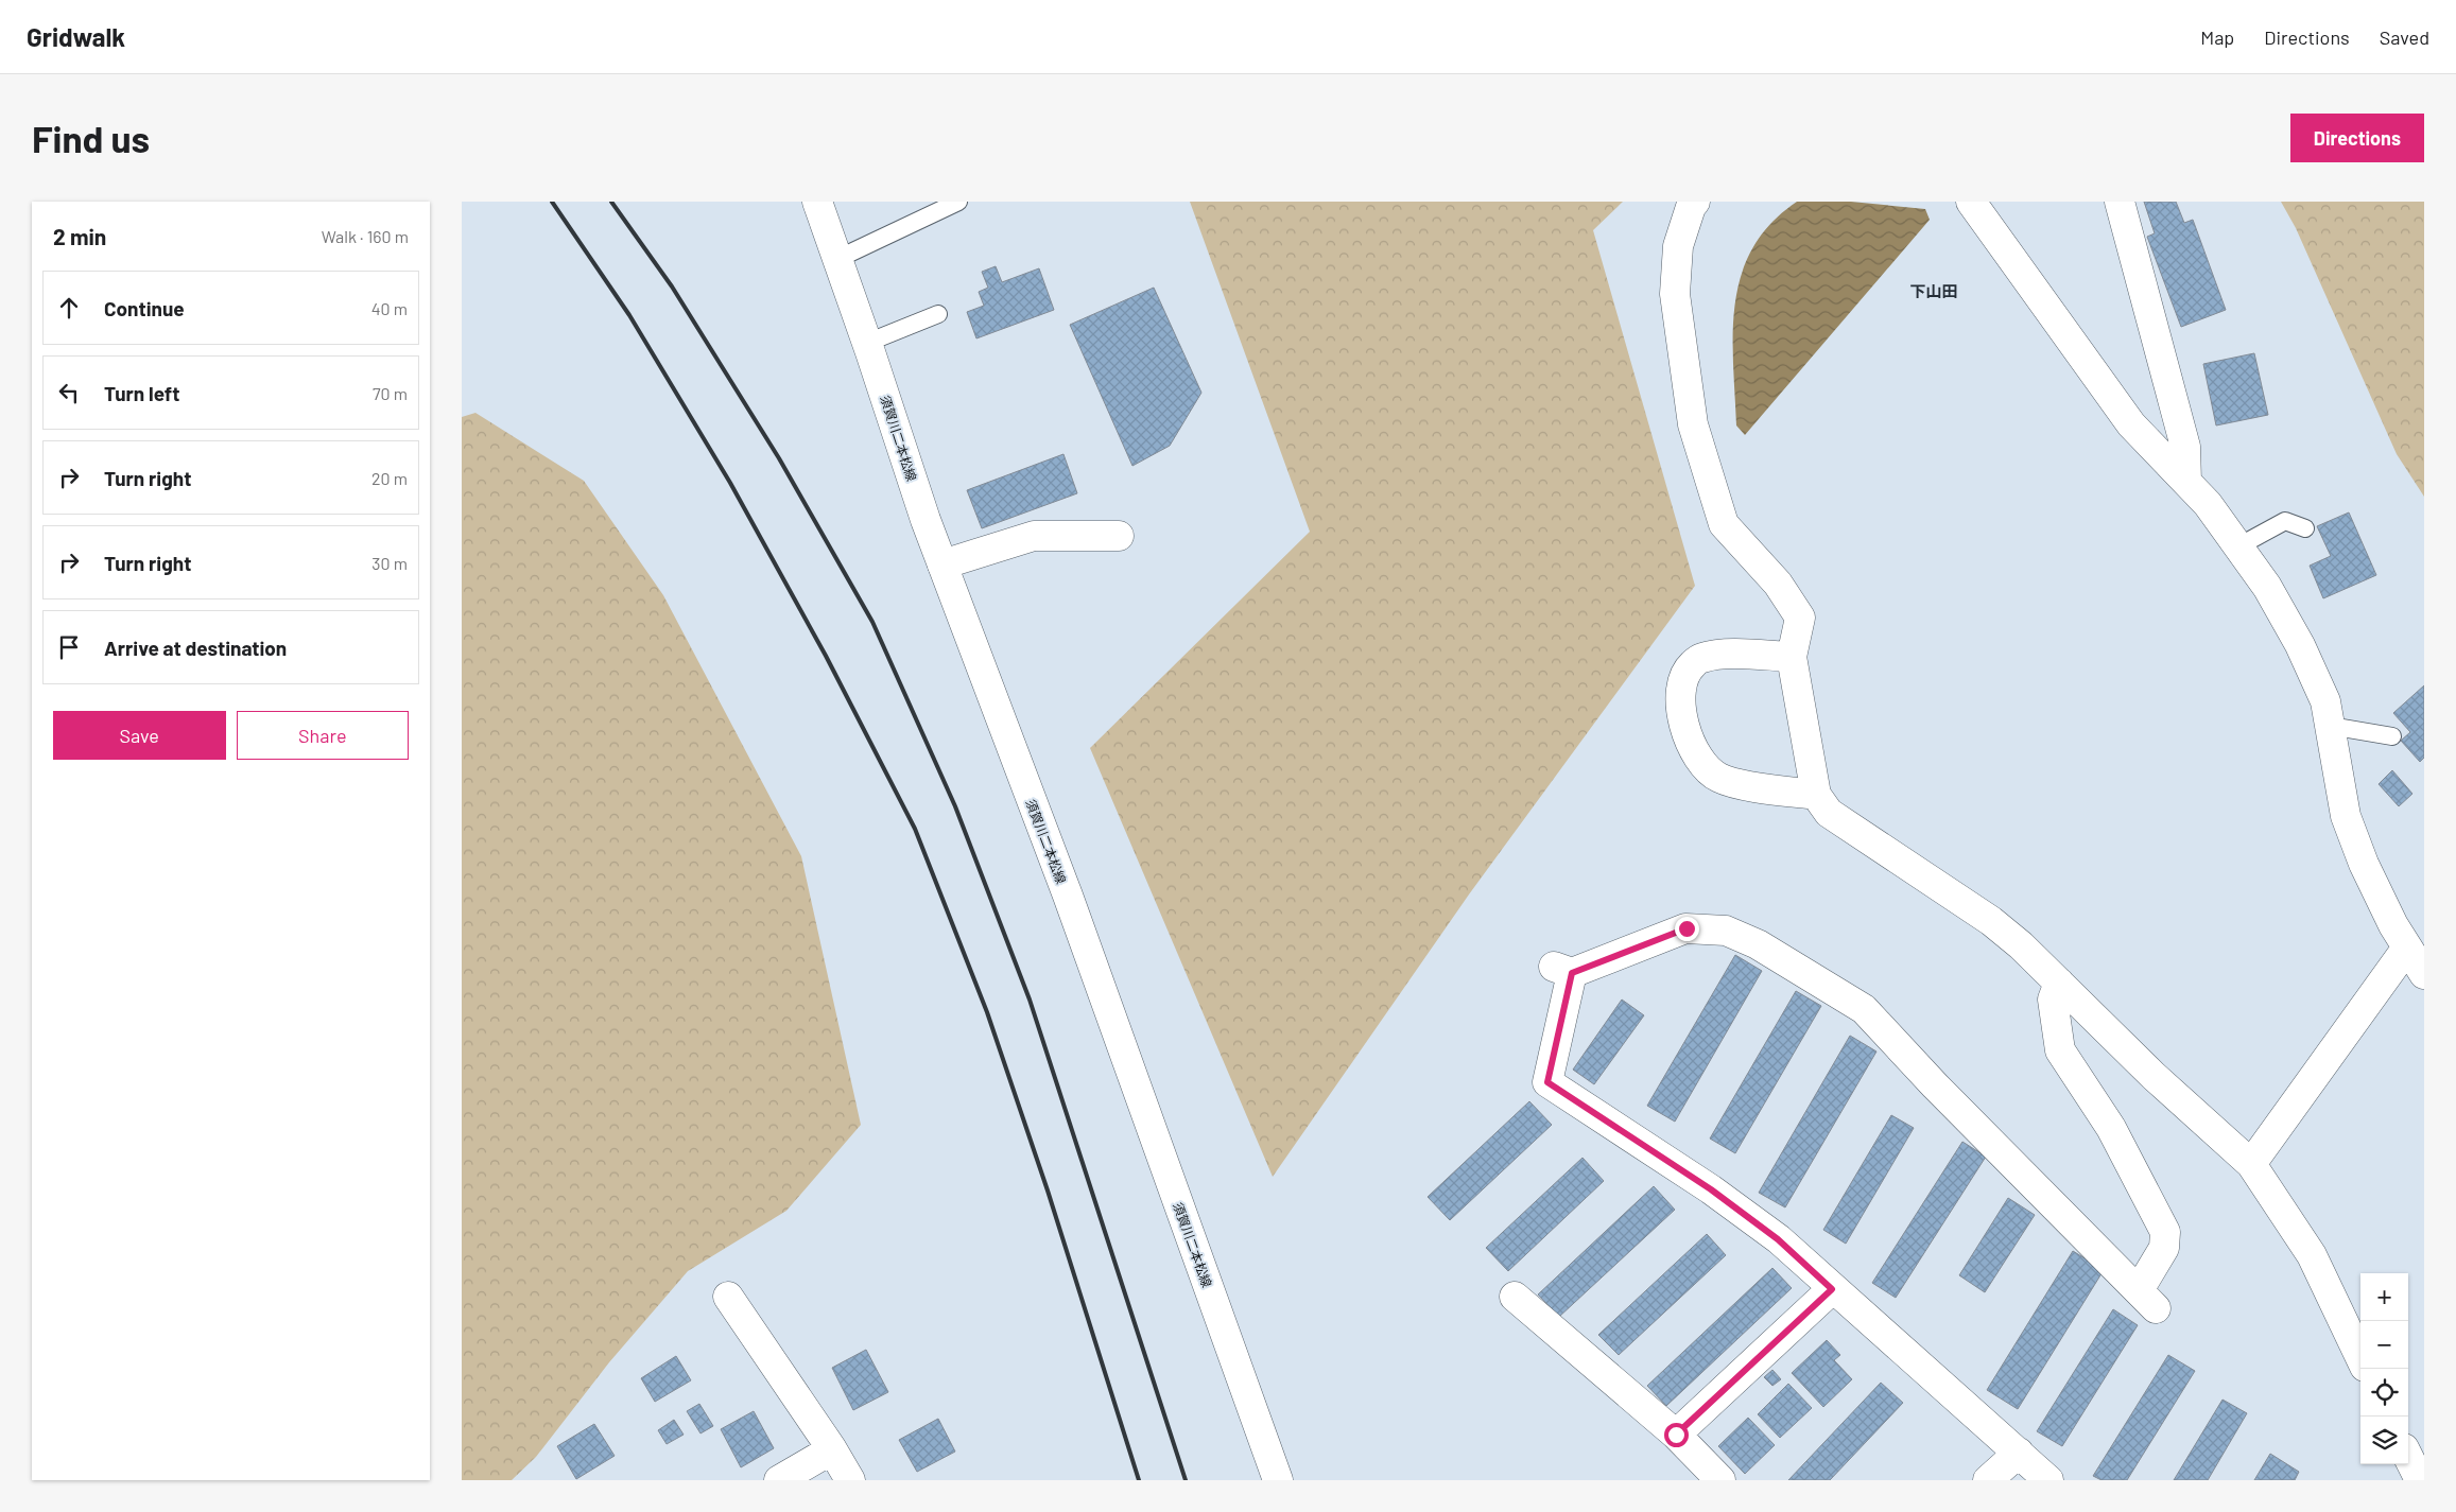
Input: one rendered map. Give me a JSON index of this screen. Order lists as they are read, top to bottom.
{
  "streets": {
    "street": ["須賀川二本松線"]
  },
  "districts": ["下山田"],
  "page": {
    "header": "Gridwalk",
    "nav": ["Map", "Directions", "Saved"],
    "buttons": [
      "Directions",
      ["Save", "Share"]
    ],
    "title": "Find us",
    "heading": ["2 min", "Walk · 160 m"],
    "list": [
      ["Continue", "40 m"],
      ["Turn left", "70 m"],
      ["Turn right", "20 m"],
      ["Turn right", "30 m"],
      "Arrive at destination"
    ],
    "map_buttons": ["+", "−"]
  }
}
